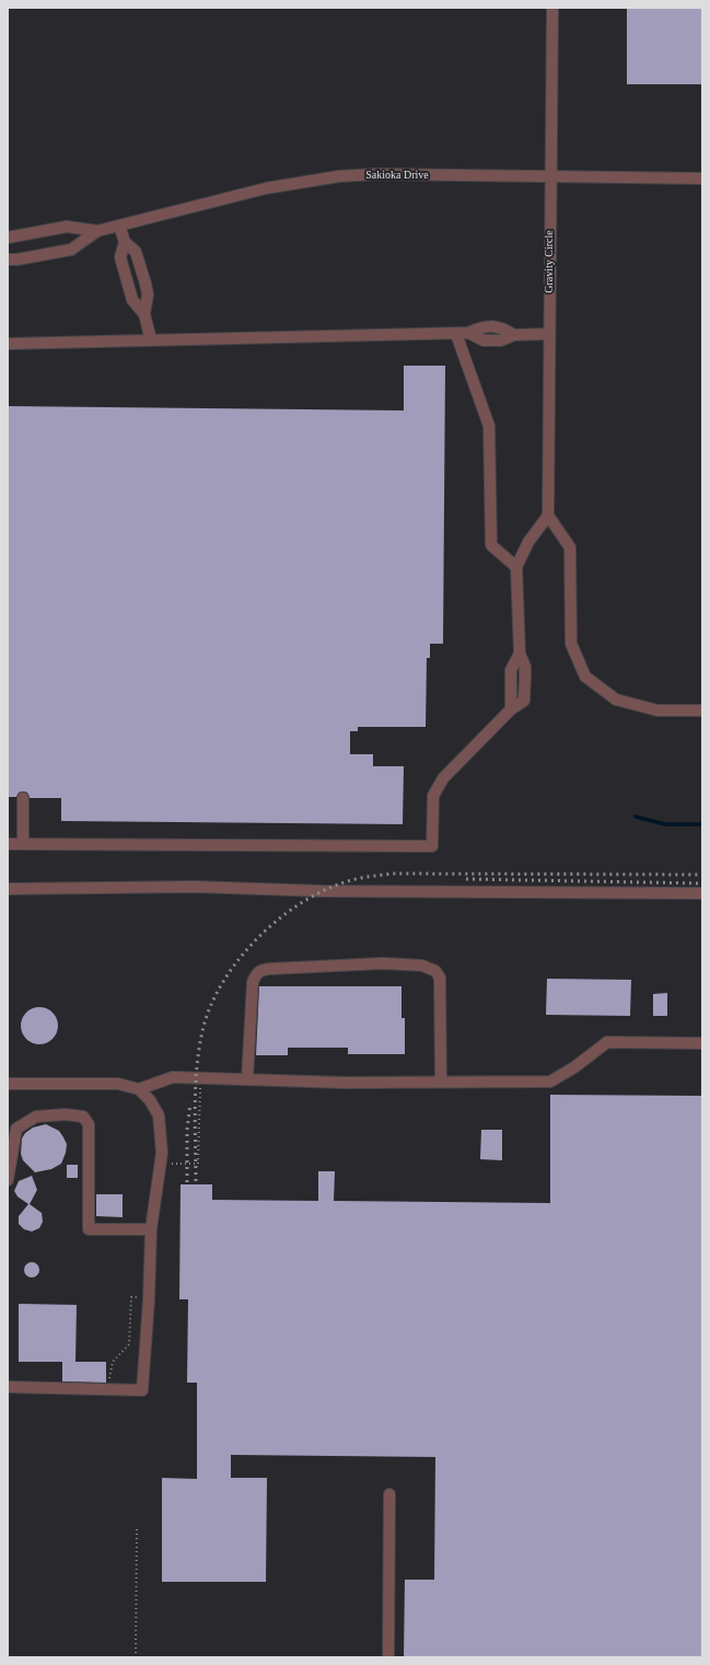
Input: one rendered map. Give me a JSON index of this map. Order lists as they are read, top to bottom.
{
  "streets": {
    "street": ["Sakioka Drive", "Gravity Circle"]
  },
  "crossings": [
    ["Sakioka Drive", "Gravity Circle"]
  ]
}
